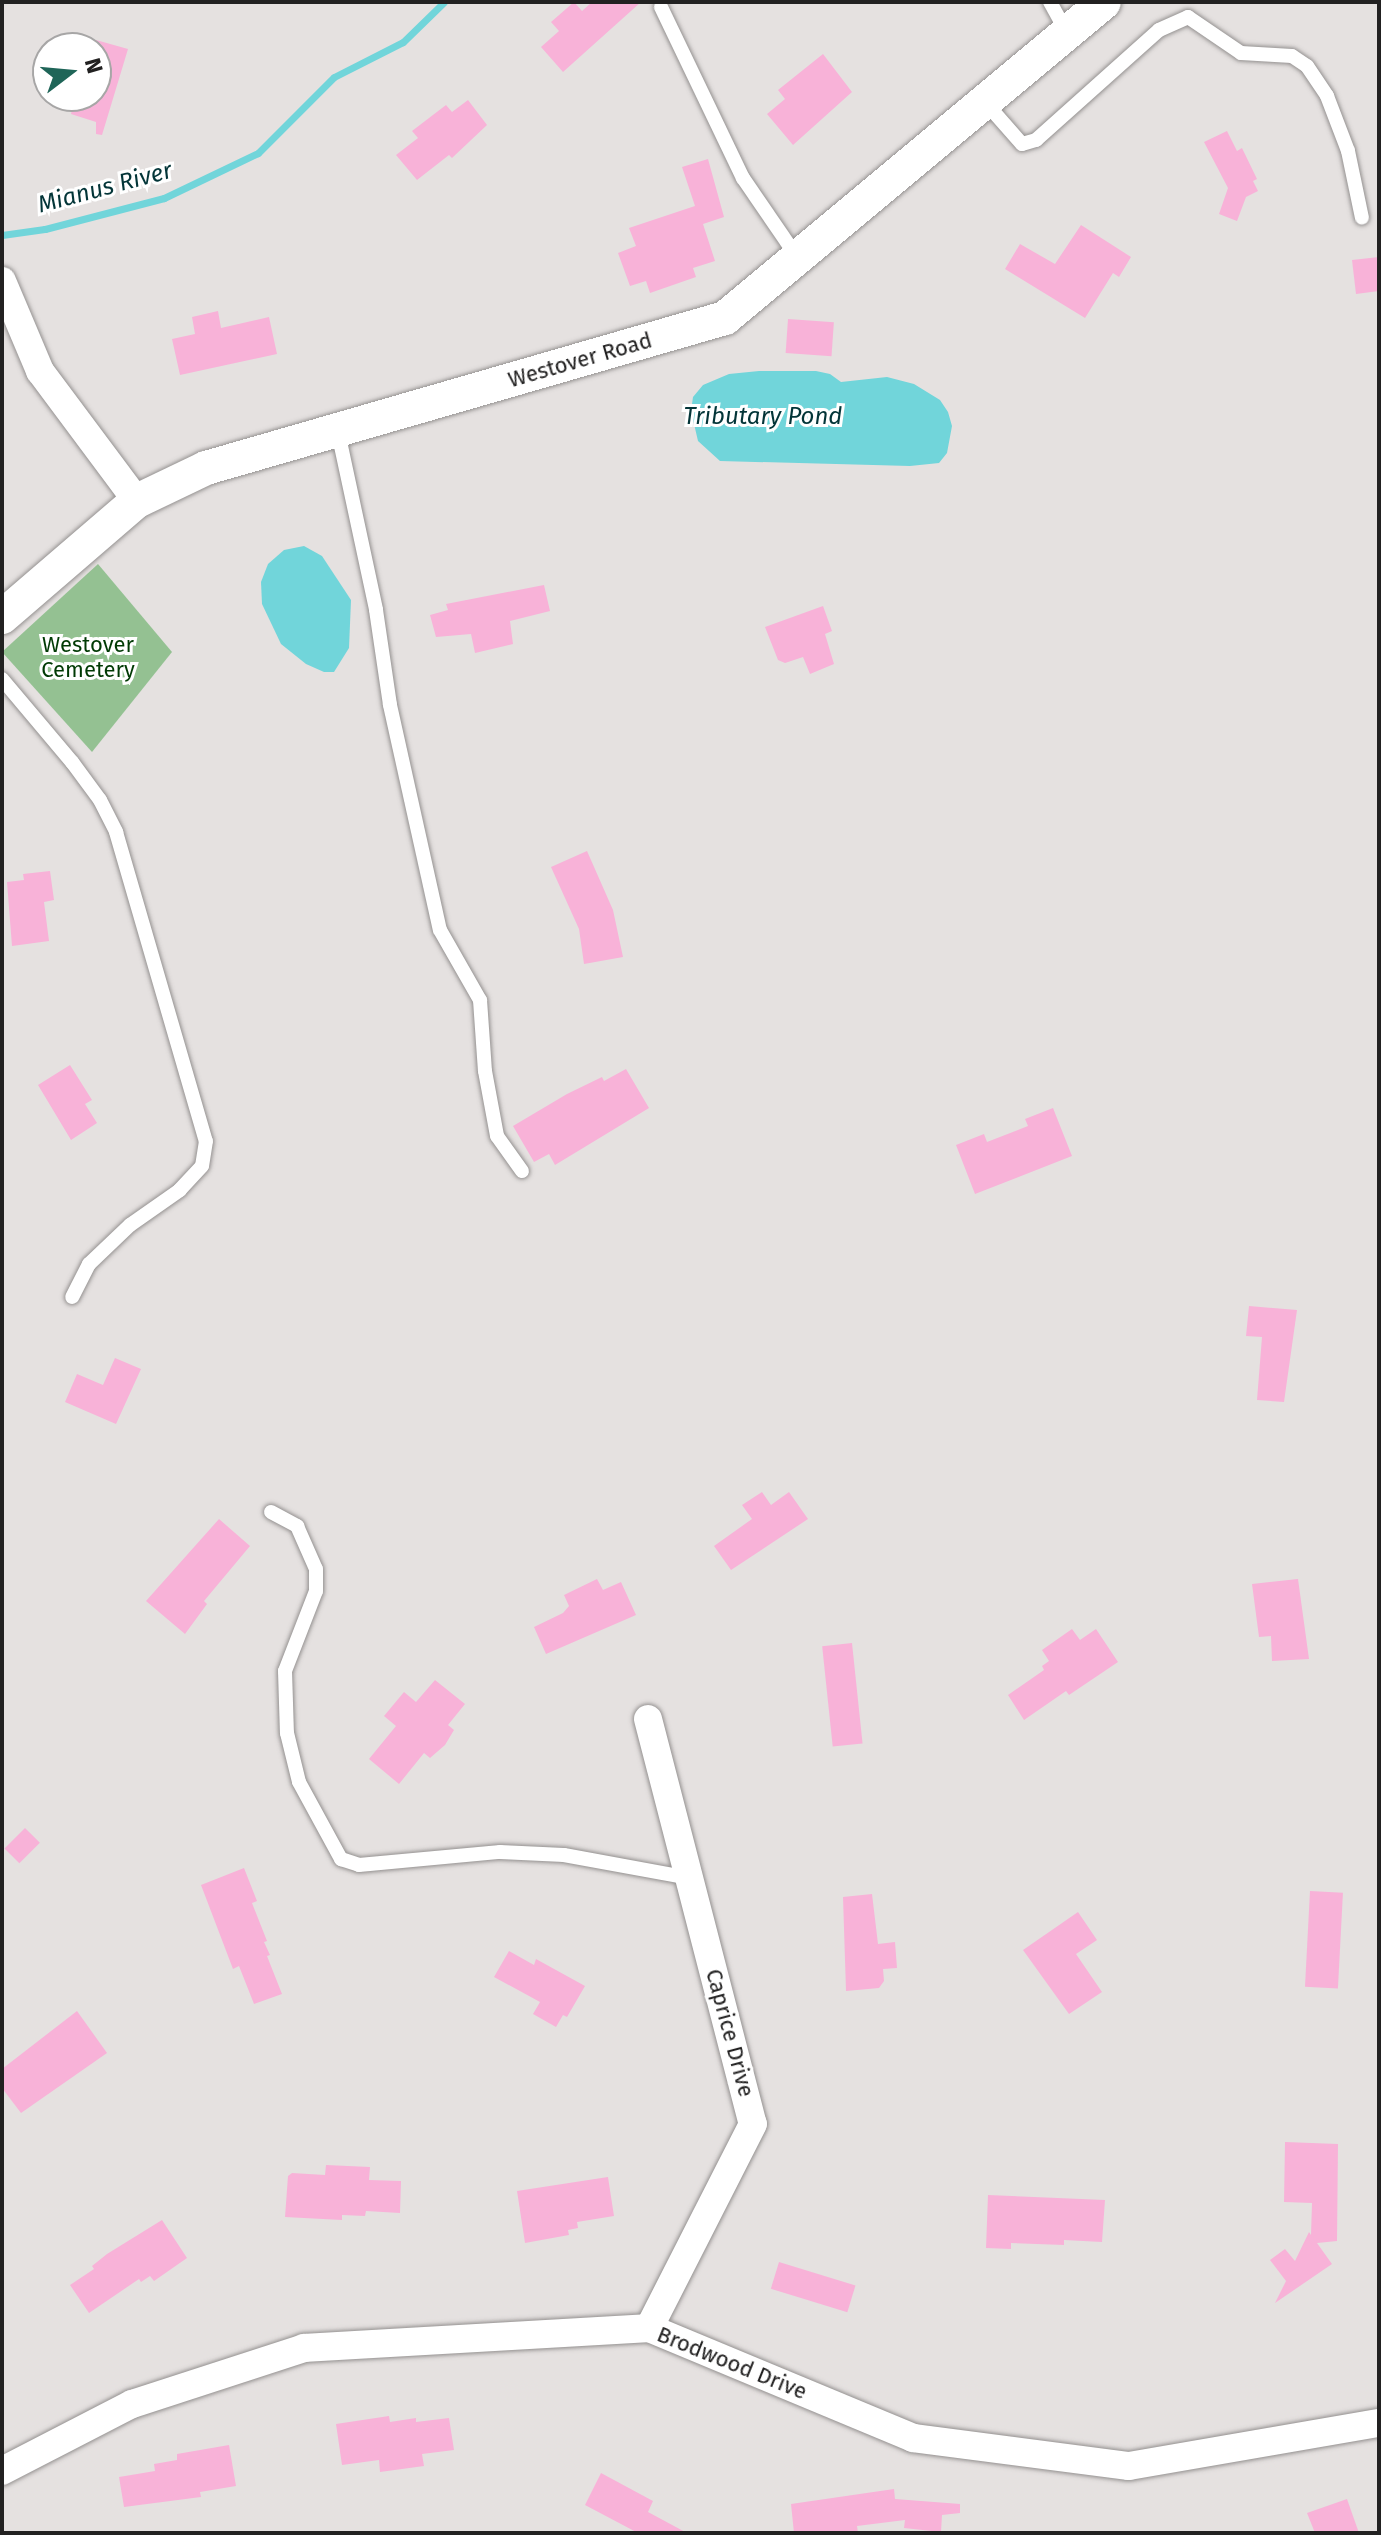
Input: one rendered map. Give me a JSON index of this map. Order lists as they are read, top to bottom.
{
  "streets": {
    "street": ["Westover Road", "Caprice Drive", "Brodwood Drive"]
  },
  "crossings": [
    ["Caprice Drive", "Brodwood Drive"]
  ],
  "water": ["Mianus River", "Tributary Pond"],
  "parks": ["Westover Cemetery"],
  "north": "right"
}
